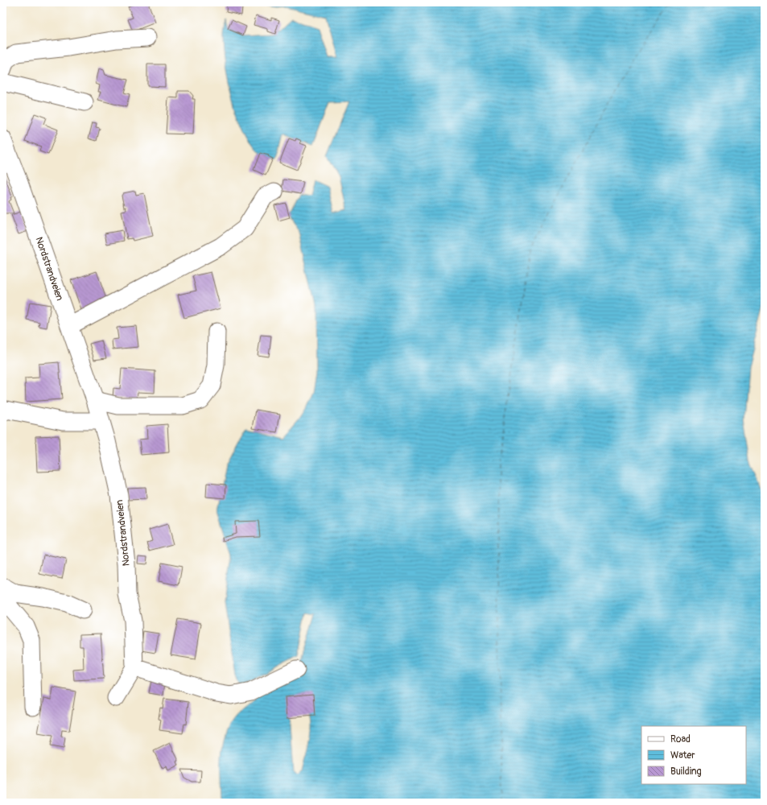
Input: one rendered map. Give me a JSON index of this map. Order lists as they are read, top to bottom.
{
  "streets": {
    "street": ["Nordstrandveien"]
  },
  "legend": ["Road", "Water", "Building"]
}
